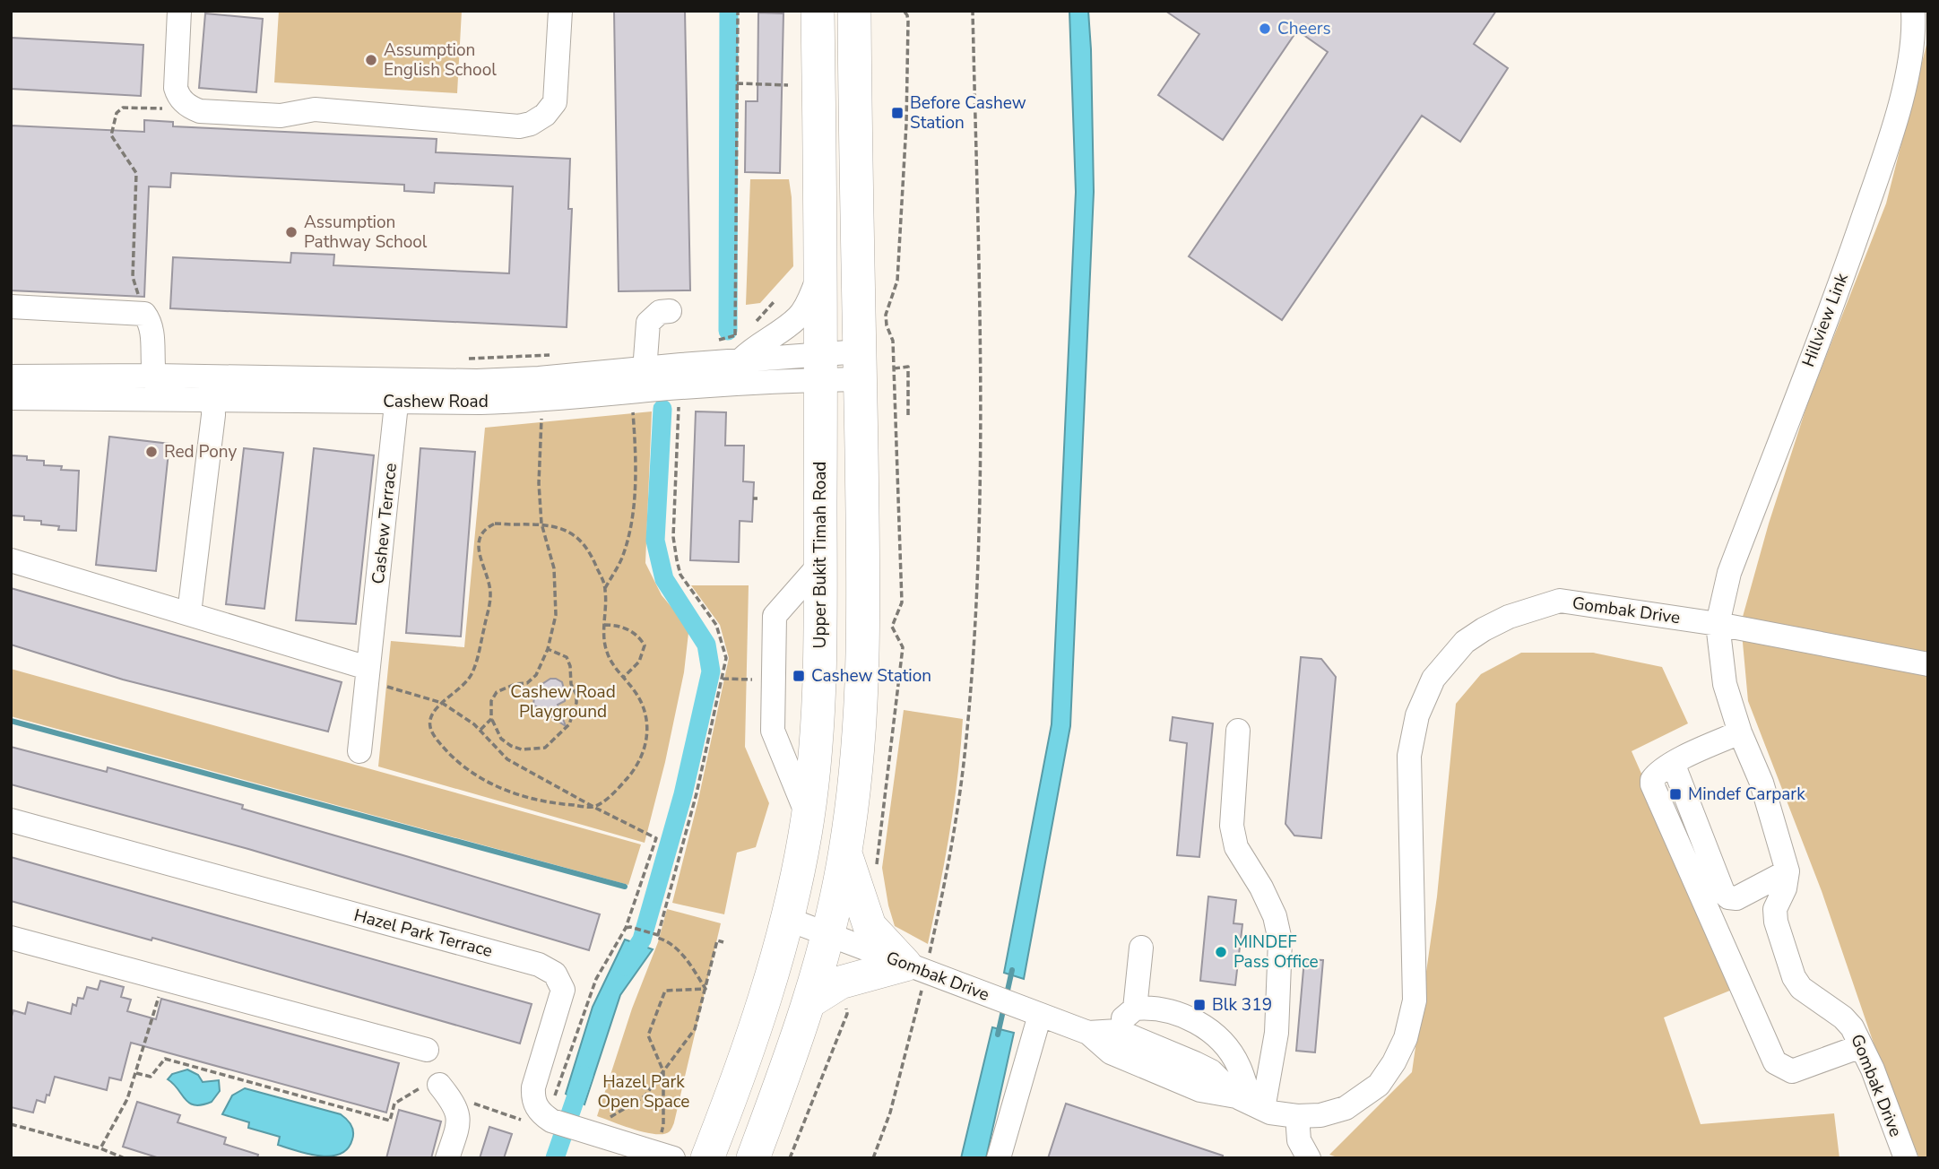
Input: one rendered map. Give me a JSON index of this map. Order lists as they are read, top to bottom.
{
  "streets": {
    "highway": ["Upper Bukit Timah Road"],
    "street": [
      "Hillview Link",
      "Cashew Road",
      "Cashew Terrace",
      "Gombak Drive",
      "Hazel Park Terrace"
    ]
  },
  "crossings": [
    ["Hillview Link", "Gombak Drive"],
    ["Cashew Road", "Cashew Terrace"],
    ["Cashew Road", "Upper Bukit Timah Road"],
    ["Upper Bukit Timah Road", "Gombak Drive"]
  ],
  "parks": ["Cashew Road Playground", "Hazel Park Open Space"],
  "places": {
    "other": [
      "Cheers",
      "Assumption English School",
      "Assumption Pathway School",
      "Red Pony",
      "MINDEF Pass Office"
    ],
    "transit": [
      "Before Cashew Station",
      "Cashew Station",
      "Mindef Carpark",
      "Blk 319"
    ]
  }
}
